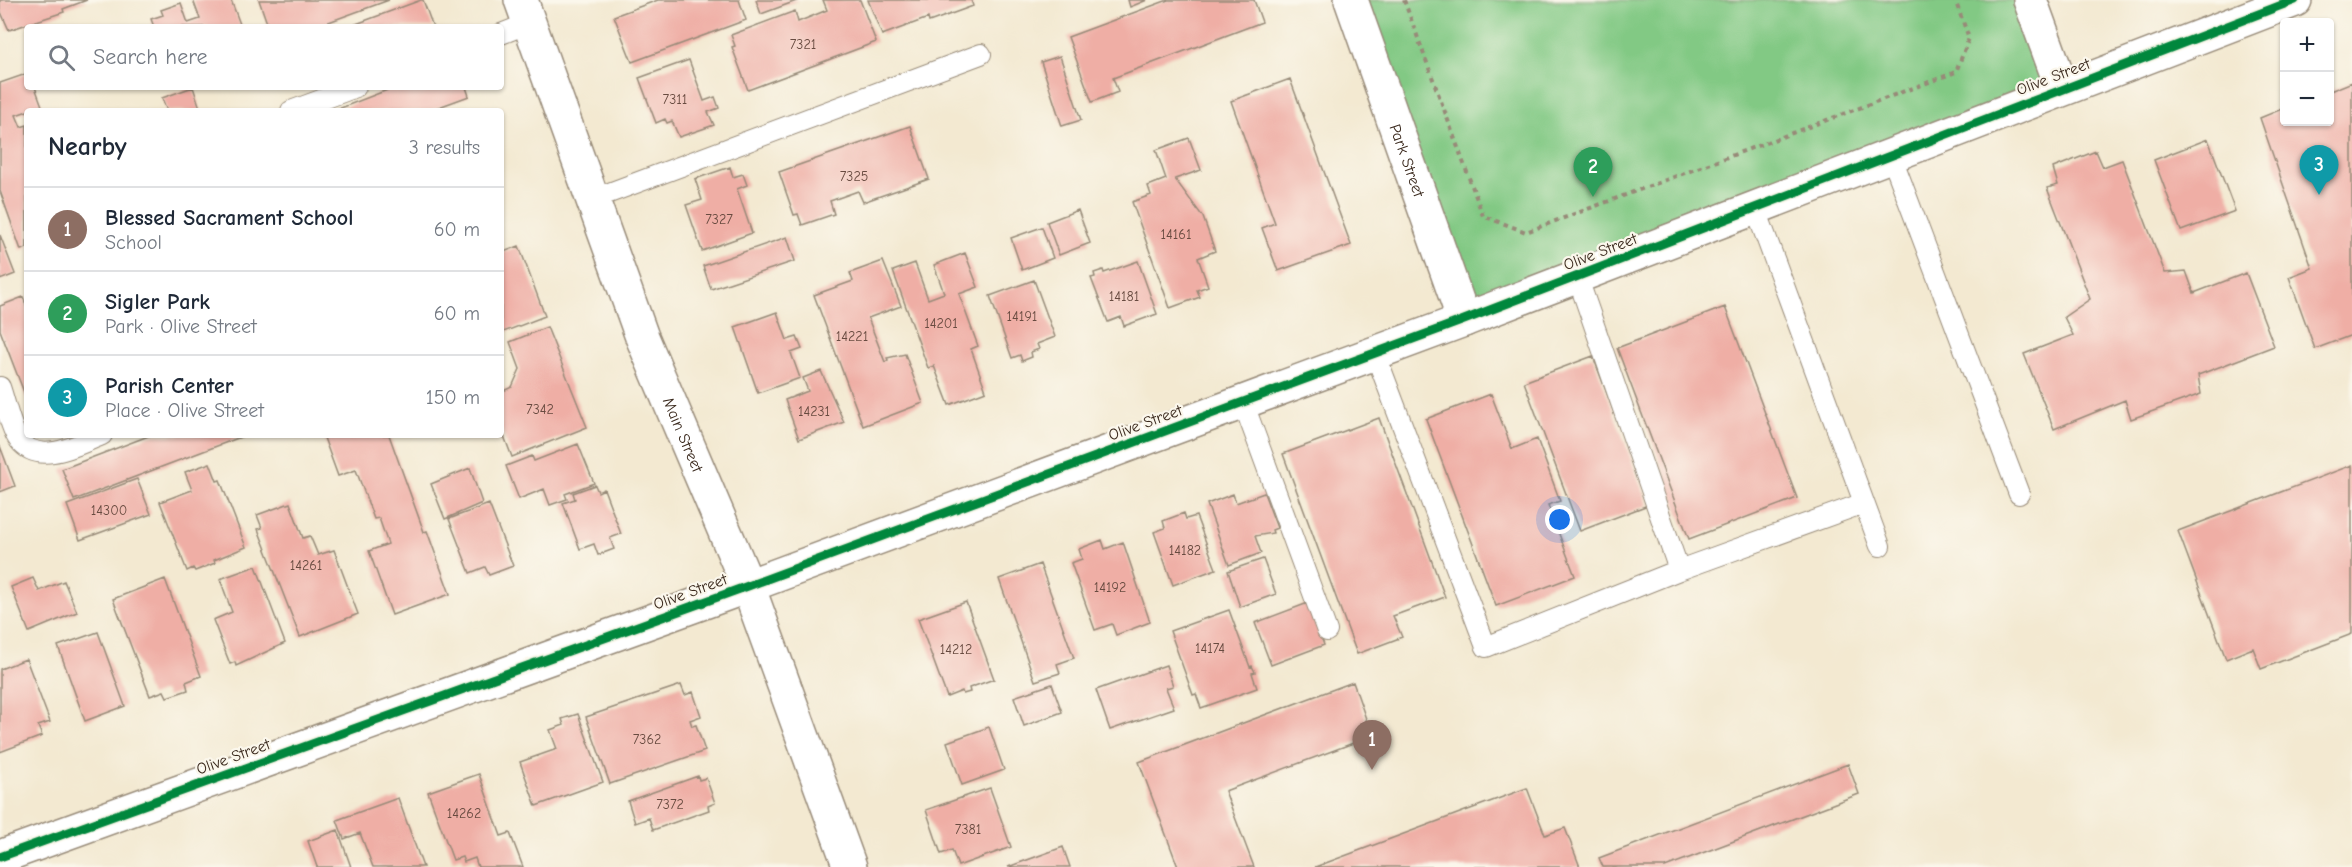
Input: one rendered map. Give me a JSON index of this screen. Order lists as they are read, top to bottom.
{
  "streets": {
    "street": ["Olive Street", "Park Street", "Main Street"]
  },
  "crossings": [
    ["Olive Street", "Park Street"],
    ["Olive Street", "Main Street"]
  ],
  "house_numbers": [
    "7321",
    "7311",
    "7325",
    "7327",
    "14161",
    "14181",
    "14191",
    "14201",
    "14221",
    "7342",
    "14231",
    "14300",
    "14182",
    "14261",
    "14192",
    "14174",
    "14212",
    "7362",
    "7372",
    "14262",
    "7381"
  ],
  "page": {
    "map_buttons": ["+", "−"],
    "search": "Search here",
    "heading": ["Nearby", "3 results"],
    "pins": ["3", "2", "1"],
    "list": [
      {
        "mark": "1",
        "name": "Blessed Sacrament School",
        "note": "School",
        "value": "60 m"
      },
      {
        "mark": "2",
        "name": "Sigler Park",
        "note": "Park · Olive Street",
        "value": "60 m"
      },
      {
        "mark": "3",
        "name": "Parish Center",
        "note": "Place · Olive Street",
        "value": "150 m"
      }
    ]
  }
}
